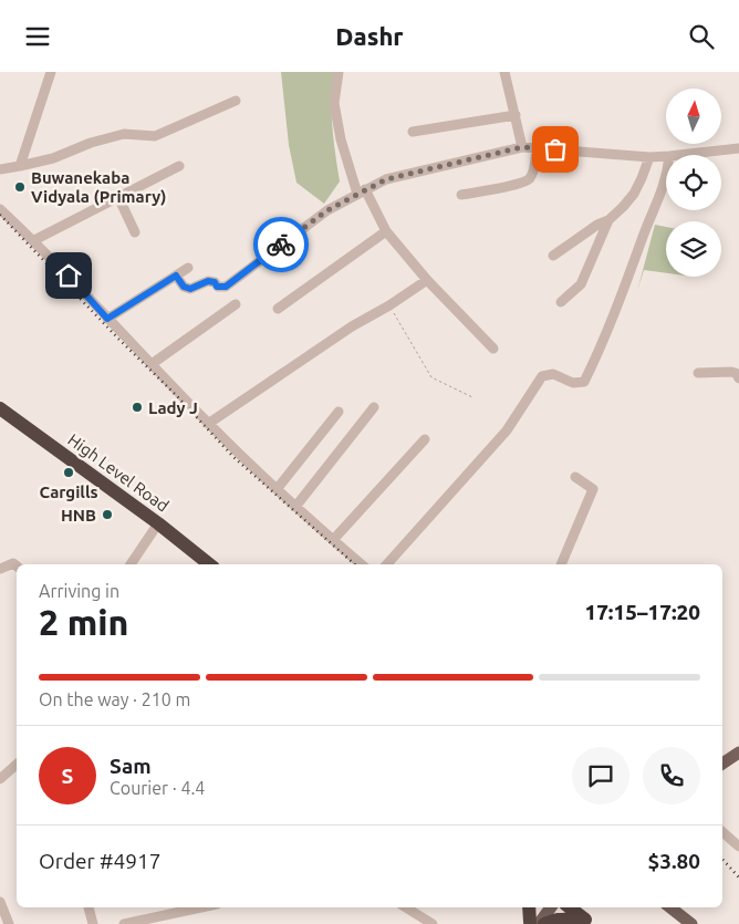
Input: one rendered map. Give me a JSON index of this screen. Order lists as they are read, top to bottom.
{
  "streets": {
    "highway": ["High Level Road"]
  },
  "places": [
    "Buwanekaba Vidyala (Primary)",
    "Lady J",
    "Cargills",
    "HNB"
  ],
  "north": "top",
  "page": {
    "header": "Dashr",
    "heading": ["2 min", "Arriving in", "17:15–17:20"],
    "panel": [
      "Sam",
      "Courier · 4.4",
      "Order #4917",
      "$3.80"
    ],
    "bar": "On the way · 210 m",
    "round": "S"
  }
}
